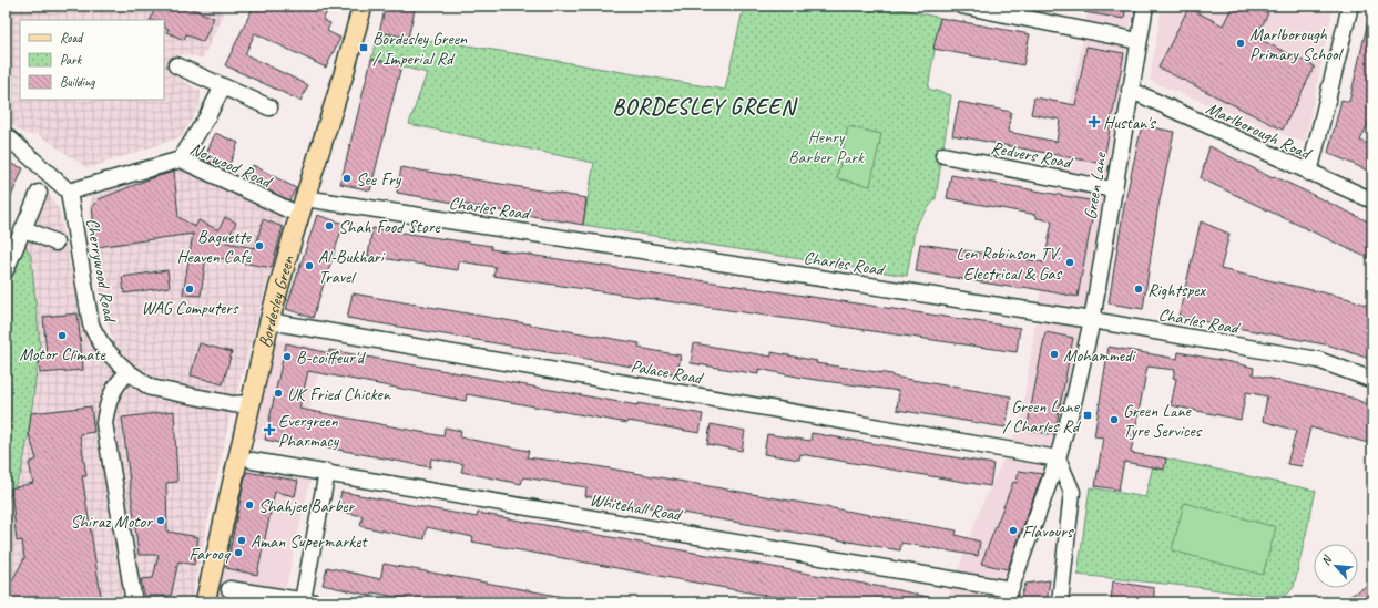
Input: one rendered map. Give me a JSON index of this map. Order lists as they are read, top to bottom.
{
  "streets": {
    "main road": ["Bordesley Green"],
    "street": [
      "Marlborough Road",
      "Redvers Road",
      "Norwood Road",
      "Green Lane",
      "Charles Road",
      "Cherrywood Road",
      "Palace Road",
      "Whitehall Road"
    ]
  },
  "crossings": [
    ["Marlborough Road", "Green Lane"],
    ["Redvers Road", "Green Lane"],
    ["Norwood Road", "Charles Road"],
    ["Norwood Road", "Cherrywood Road"],
    ["Norwood Road", "Bordesley Green"],
    ["Green Lane", "Charles Road"],
    ["Green Lane", "Palace Road"],
    ["Charles Road", "Bordesley Green"],
    ["Cherrywood Road", "Bordesley Green"],
    ["Bordesley Green", "Palace Road"]
  ],
  "districts": ["BORDESLEY GREEN"],
  "parks": ["Henry Barber Park"],
  "places": {
    "other": [
      "Marlborough Primary School",
      "See Fry",
      "Shah Food Store",
      "Baguette Heaven Cafe",
      "Len Robinson TV, Electrical & Gas",
      "Al-Bukhari Travel",
      "WAG Computers",
      "Rightspex",
      "Motor Climate",
      "Mohammedi",
      "B-coiffeur'd",
      "UK Fried Chicken",
      "Green Lane Tyre Services",
      "Shahjee Barber",
      "Shiraz Motor",
      "Flavours",
      "Aman Supermarket",
      "Farooq"
    ],
    "transit": ["Bordesley Green / Imperial Rd", "Green Lane / Charles Rd"],
    "health": ["Hustan's", "Evergreen Pharmacy"]
  },
  "legend": ["Road", "Park", "Building"],
  "north": "top left"
}
